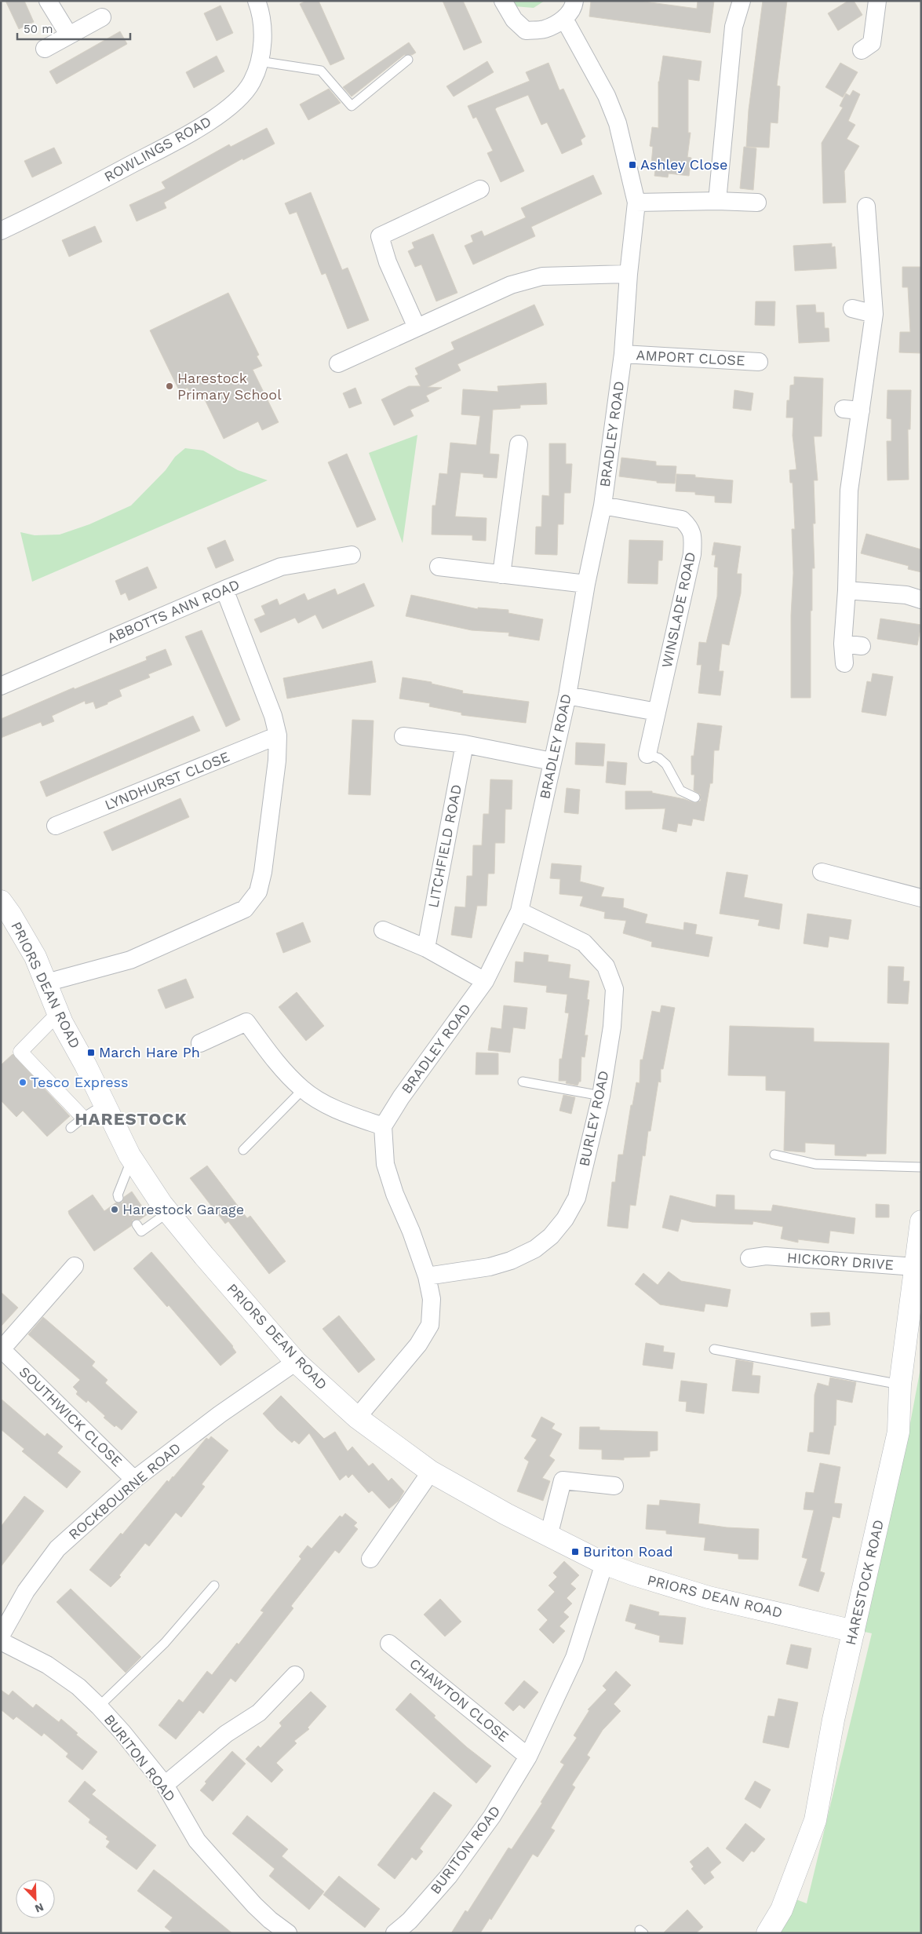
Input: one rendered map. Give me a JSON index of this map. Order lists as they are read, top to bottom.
{
  "streets": {
    "street": [
      "ROWLINGS ROAD",
      "AMPORT CLOSE",
      "BRADLEY ROAD",
      "WINSLADE ROAD",
      "ABBOTTS ANN ROAD",
      "LYNDHURST CLOSE",
      "LITCHFIELD ROAD",
      "PRIORS DEAN ROAD",
      "BURLEY ROAD",
      "HICKORY DRIVE",
      "SOUTHWICK CLOSE",
      "ROCKBOURNE ROAD",
      "HARESTOCK ROAD",
      "CHAWTON CLOSE",
      "BURITON ROAD"
    ]
  },
  "crossings": [
    ["AMPORT CLOSE", "BRADLEY ROAD"],
    ["BRADLEY ROAD", "WINSLADE ROAD"],
    ["BRADLEY ROAD", "BURLEY ROAD"],
    ["PRIORS DEAN ROAD", "ROCKBOURNE ROAD"],
    ["PRIORS DEAN ROAD", "HARESTOCK ROAD"],
    ["PRIORS DEAN ROAD", "BURITON ROAD"],
    ["HICKORY DRIVE", "HARESTOCK ROAD"],
    ["SOUTHWICK CLOSE", "ROCKBOURNE ROAD"],
    ["CHAWTON CLOSE", "BURITON ROAD"]
  ],
  "districts": ["HARESTOCK"],
  "places": {
    "transit": ["Ashley Close", "March Hare Ph", "Buriton Road"],
    "other": ["Harestock Primary School", "Tesco Express", "Harestock Garage"]
  },
  "scale_bar": "50 m",
  "north": "bottom right"
}
